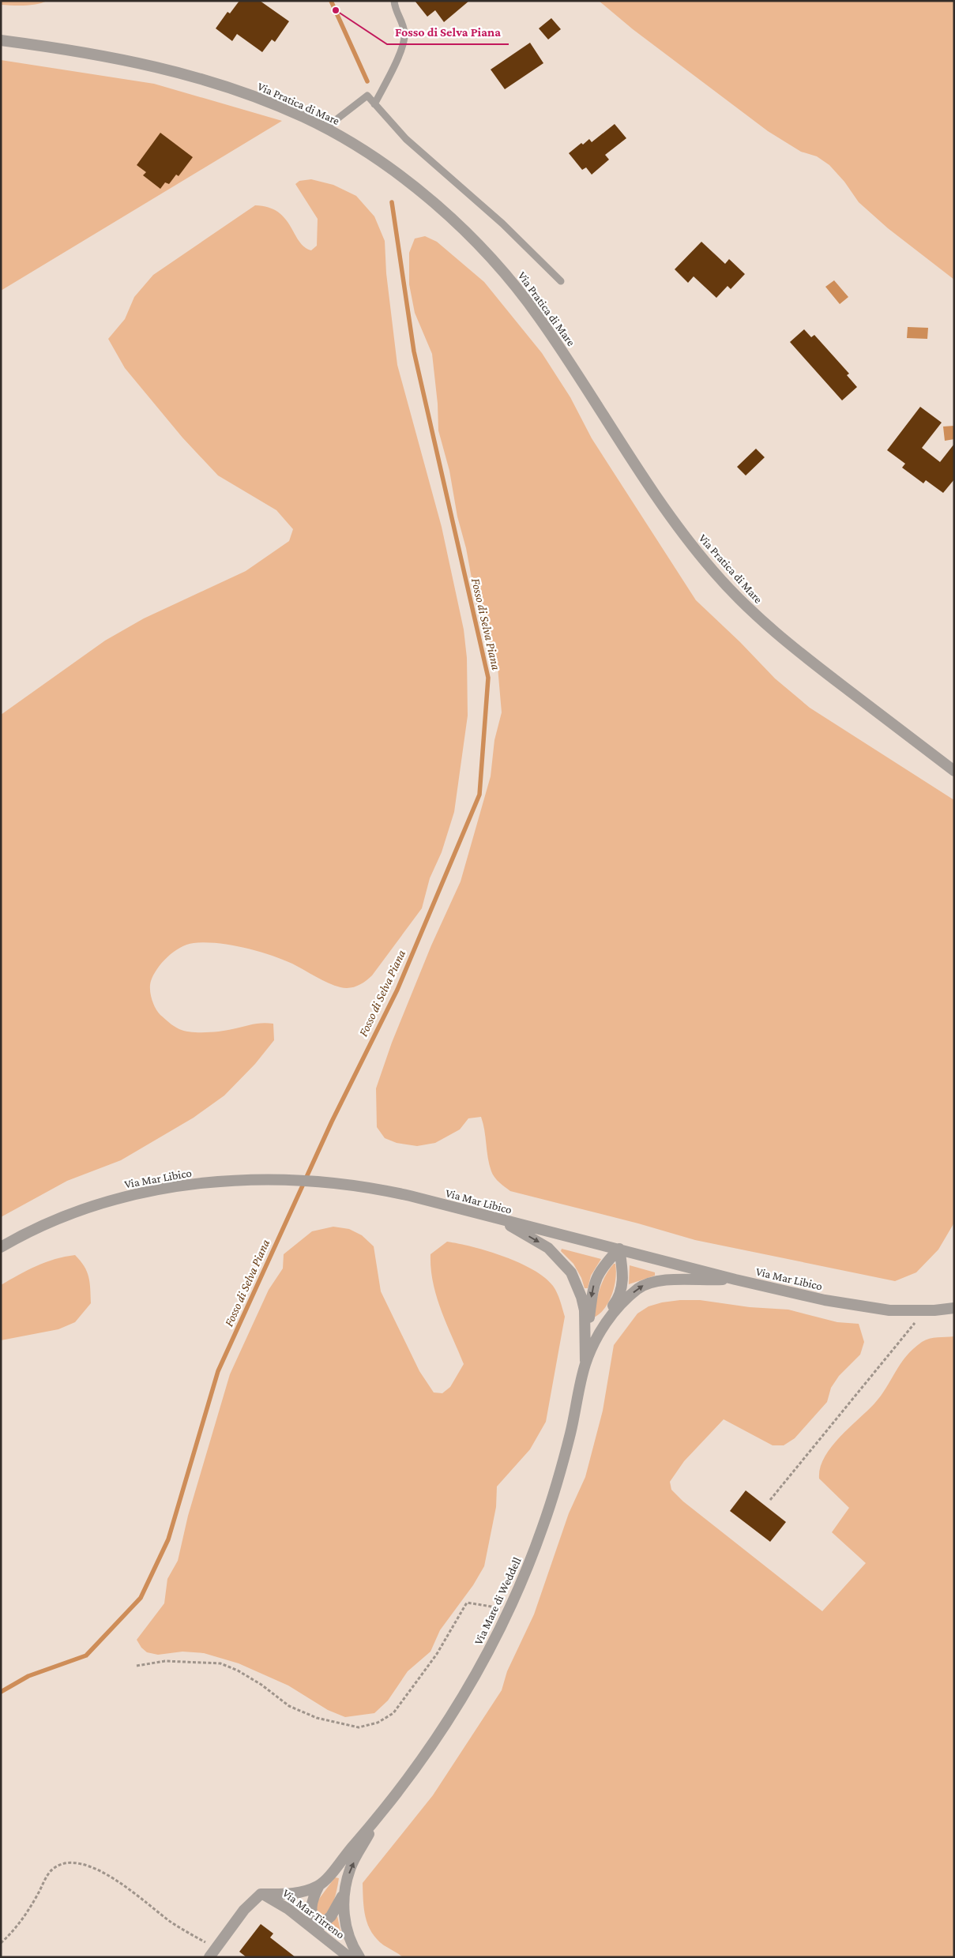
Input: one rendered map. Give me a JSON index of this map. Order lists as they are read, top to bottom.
{
  "streets": {
    "street": [
      "Via Pratica di Mare",
      "Via Mar Libico",
      "Via Mare di Weddell",
      "Via Mar Tirreno"
    ]
  },
  "crossings": [
    ["Via Mar Libico", "Via Mare di Weddell"],
    ["Via Mare di Weddell", "Via Mar Tirreno"]
  ],
  "water": ["Fosso di Selva Piana"],
  "places": ["Fosso di Selva Piana"]
}
